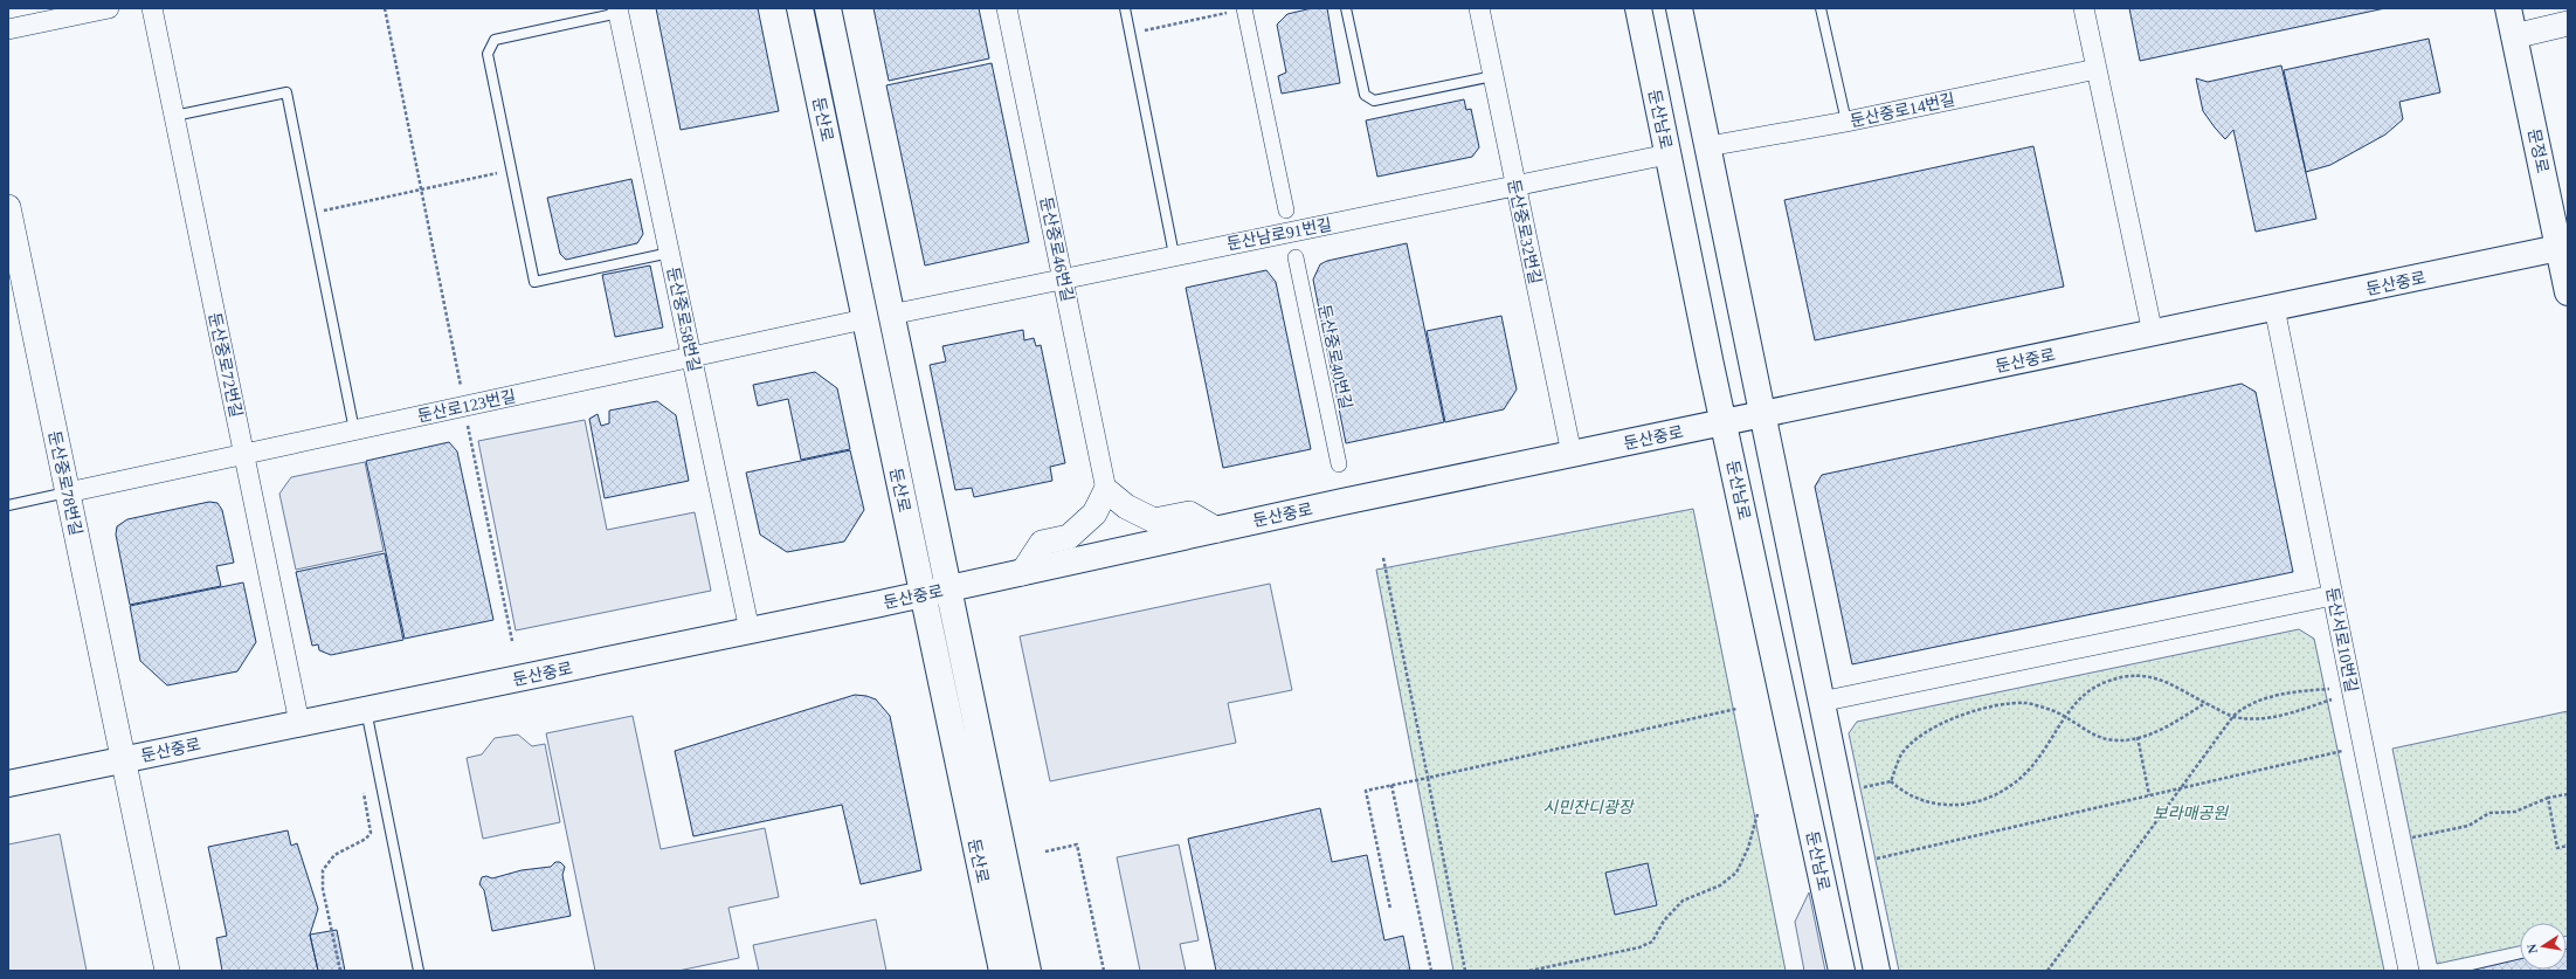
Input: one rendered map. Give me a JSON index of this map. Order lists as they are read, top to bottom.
{
  "streets": {
    "main road": [
      "둔산로",
      "둔산남로",
      "문정로",
      "둔산중로"
    ],
    "street": [
      "둔산중로14번길",
      "둔산중로32번길",
      "둔산남로91번길",
      "둔산중로46번길",
      "둔산중로58번길",
      "둔산중로40번길",
      "둔산중로72번길",
      "둔산로123번길",
      "둔산중로78번길",
      "둔산서로10번길"
    ]
  },
  "crossings": [
    ["둔산로", "둔산남로91번길"],
    ["둔산로", "둔산중로"],
    ["둔산로", "둔산로123번길"],
    ["둔산남로", "둔산남로91번길"],
    ["둔산남로", "둔산중로"],
    ["문정로", "둔산중로"],
    ["둔산중로32번길", "둔산남로91번길"],
    ["둔산중로32번길", "둔산중로"],
    ["둔산남로91번길", "둔산중로46번길"],
    ["둔산중로", "둔산중로58번길"],
    ["둔산중로", "둔산중로72번길"],
    ["둔산중로", "둔산중로78번길"],
    ["둔산중로", "둔산서로10번길"],
    ["둔산중로58번길", "둔산로123번길"],
    ["둔산중로72번길", "둔산로123번길"],
    ["둔산로123번길", "둔산중로78번길"]
  ],
  "parks": ["시민잔디광장", "보라매공원"],
  "north": "left"
}
